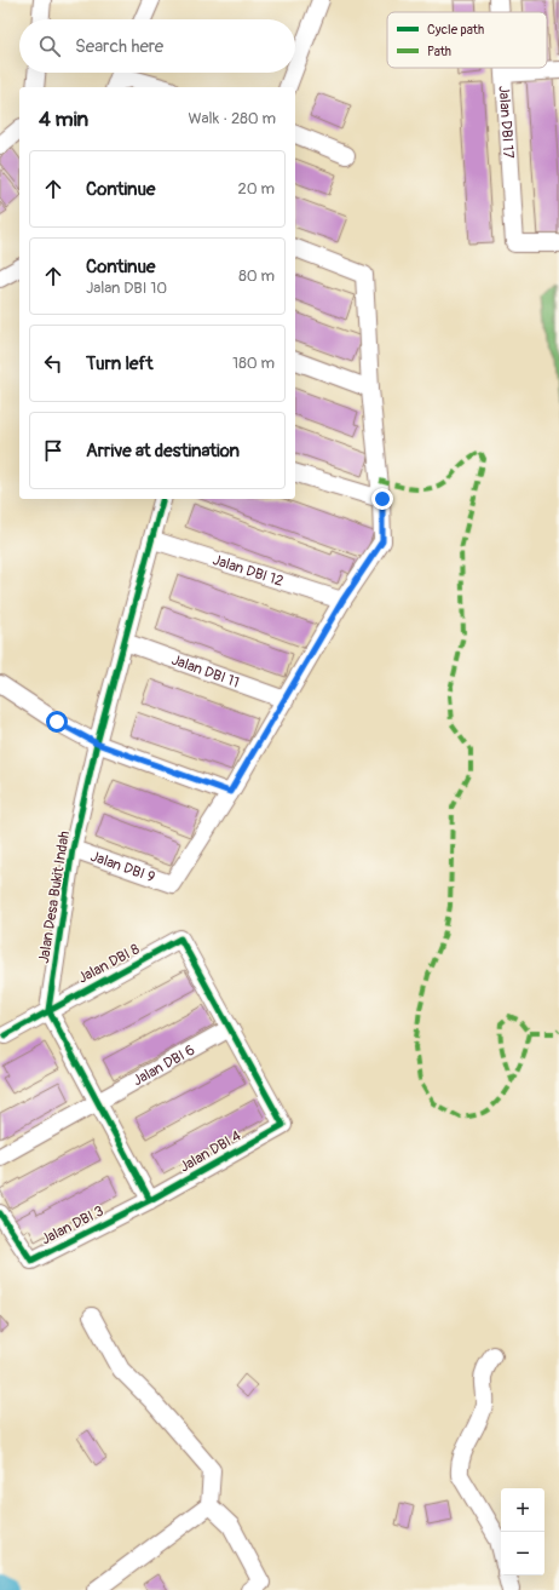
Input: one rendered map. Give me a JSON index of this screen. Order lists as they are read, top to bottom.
{
  "streets": {
    "street": [
      "Jalan DBI 17",
      "Jalan DBI 12",
      "Jalan DBI 11",
      "Jalan DBI 9",
      "Jalan Desa Bukit Indah",
      "Jalan DBI 8",
      "Jalan DBI 6",
      "Jalan DBI 4",
      "Jalan DBI 3"
    ]
  },
  "crossings": [
    ["Jalan DBI 12", "Jalan Desa Bukit Indah"],
    ["Jalan DBI 11", "Jalan Desa Bukit Indah"],
    ["Jalan DBI 9", "Jalan Desa Bukit Indah"],
    ["Jalan Desa Bukit Indah", "Jalan DBI 8"],
    ["Jalan DBI 8", "Jalan DBI 6"],
    ["Jalan DBI 8", "Jalan DBI 4"],
    ["Jalan DBI 6", "Jalan DBI 4"],
    ["Jalan DBI 4", "Jalan DBI 3"]
  ],
  "legend": ["Cycle path", "Path"],
  "page": {
    "search": "Search here",
    "heading": ["4 min", "Walk · 280 m"],
    "list": [
      ["Continue", "20 m"],
      ["Continue", "Jalan DBI 10", "80 m"],
      ["Turn left", "180 m"],
      "Arrive at destination"
    ],
    "map_buttons": ["+", "−"]
  }
}
